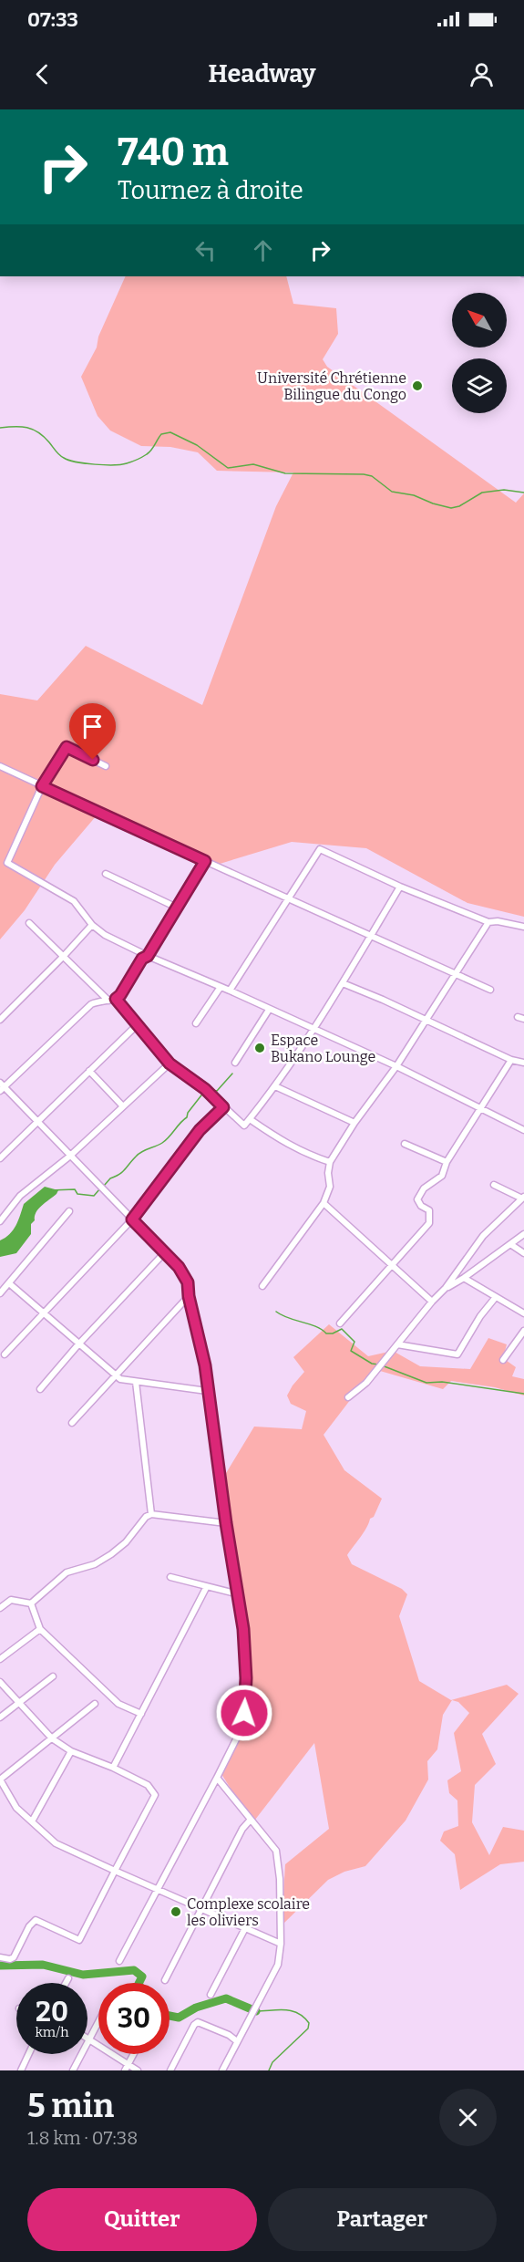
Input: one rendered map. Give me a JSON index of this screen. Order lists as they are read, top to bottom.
{
  "places": ["Université Chrétienne Bilingue du Congo", "Espace Bukano Lounge", "Complexe scolaire les oliviers"],
  "north": "top left",
  "page": {
    "status": "07:33",
    "header": "Headway",
    "turn": ["740 m", "Tournez à droite"],
    "speed": "20 km/h",
    "limit": "30",
    "heading": ["5 min", "1.8 km · 07:38"],
    "buttons": ["Quitter", "Partager"]
  }
}
